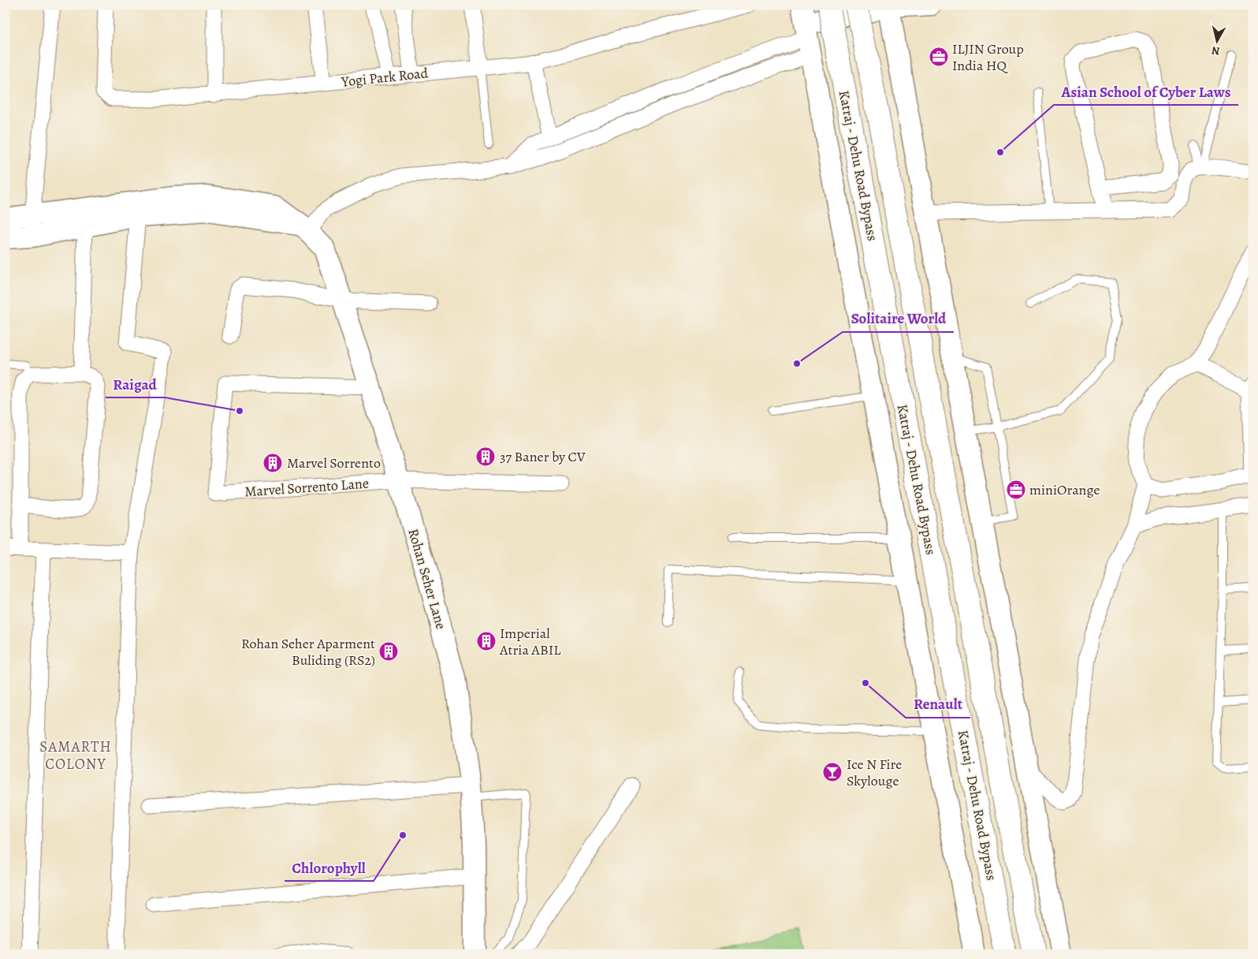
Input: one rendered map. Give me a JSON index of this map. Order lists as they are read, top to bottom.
{
  "streets": {
    "highway": ["Katraj - Dehu Road Bypass"],
    "street": ["Yogi Park Road", "Marvel Sorrento Lane", "Rohan Seher Lane"]
  },
  "crossings": [
    ["Marvel Sorrento Lane", "Rohan Seher Lane"]
  ],
  "districts": ["SAMARTH COLONY"],
  "places": {
    "office": ["ILJIN Group India HQ", "miniOrange"],
    "other": [
      "Asian School of Cyber Laws",
      "Solitaire World",
      "Raigad",
      "Renault",
      "Chlorophyll"
    ],
    "building": [
      "37 Baner by CV",
      "Marvel Sorrento",
      "Imperial Atria ABIL",
      "Rohan Seher Aparment Buliding (RS2)"
    ],
    "bar": ["Ice N Fire Skylouge"]
  },
  "north": "bottom"
}
